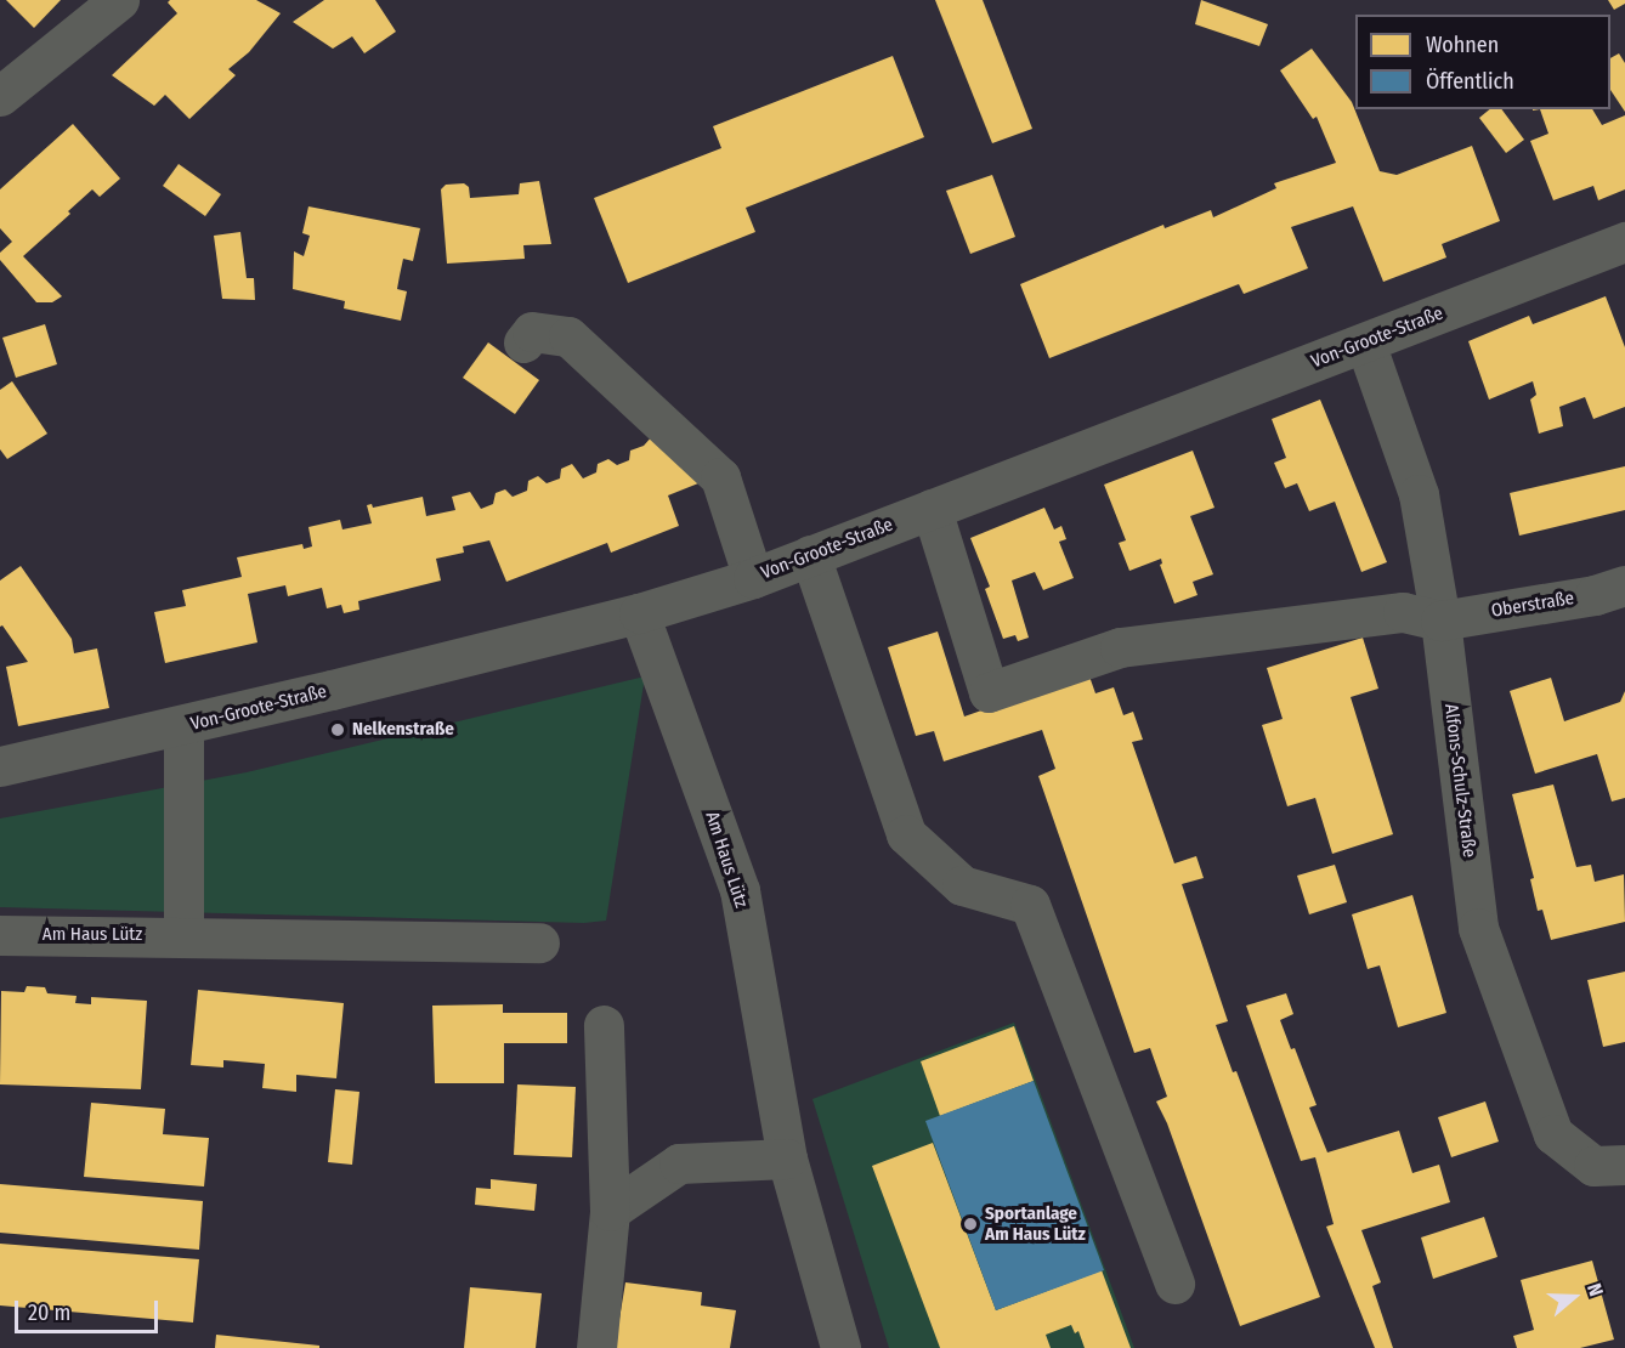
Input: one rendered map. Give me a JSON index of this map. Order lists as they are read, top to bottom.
{
  "streets": {
    "street": [
      "Von-Groote-Straße",
      "Oberstraße",
      "Alfons-Schulz-Straße",
      "Am Haus Lütz"
    ]
  },
  "crossings": [
    ["Von-Groote-Straße", "Alfons-Schulz-Straße"],
    ["Von-Groote-Straße", "Am Haus Lütz"],
    ["Oberstraße", "Alfons-Schulz-Straße"]
  ],
  "places": ["Nelkenstraße", "Sportanlage Am Haus Lütz"],
  "legend": ["Wohnen", "Öffentlich"],
  "scale_bar": "20 m",
  "north": "right"
}
